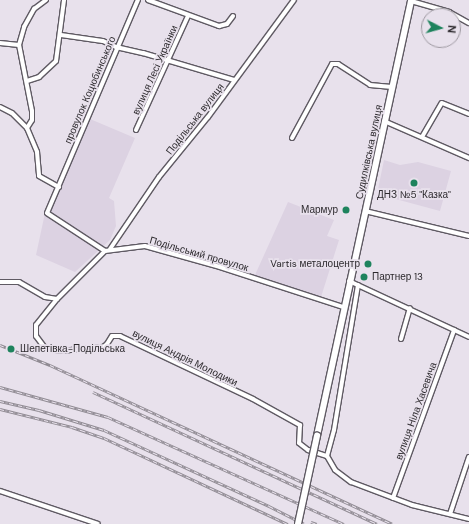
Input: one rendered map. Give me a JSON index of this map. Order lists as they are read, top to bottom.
{
  "streets": {
    "main road": ["Судилківська вулиця"],
    "street": [
      "вулиця Лесі Українки",
      "провулок Коцюбинського",
      "Подільська вулиця",
      "Подільський провулок",
      "вулиця Андрія Молодики",
      "вулиця Ніла Хасевича"
    ]
  },
  "crossings": [
    ["провулок Коцюбинського", "Подільська вулиця"],
    ["провулок Коцюбинського", "Подільський провулок"],
    ["Подільська вулиця", "Подільський провулок"],
    ["Судилківська вулиця", "Подільський провулок"]
  ],
  "places": [
    "ДНЗ №5 \"Казка\"",
    "Мармур",
    "Vartis металоцентр",
    "Партнер 13",
    "Шепетівка-Подільська"
  ],
  "north": "right"
}
